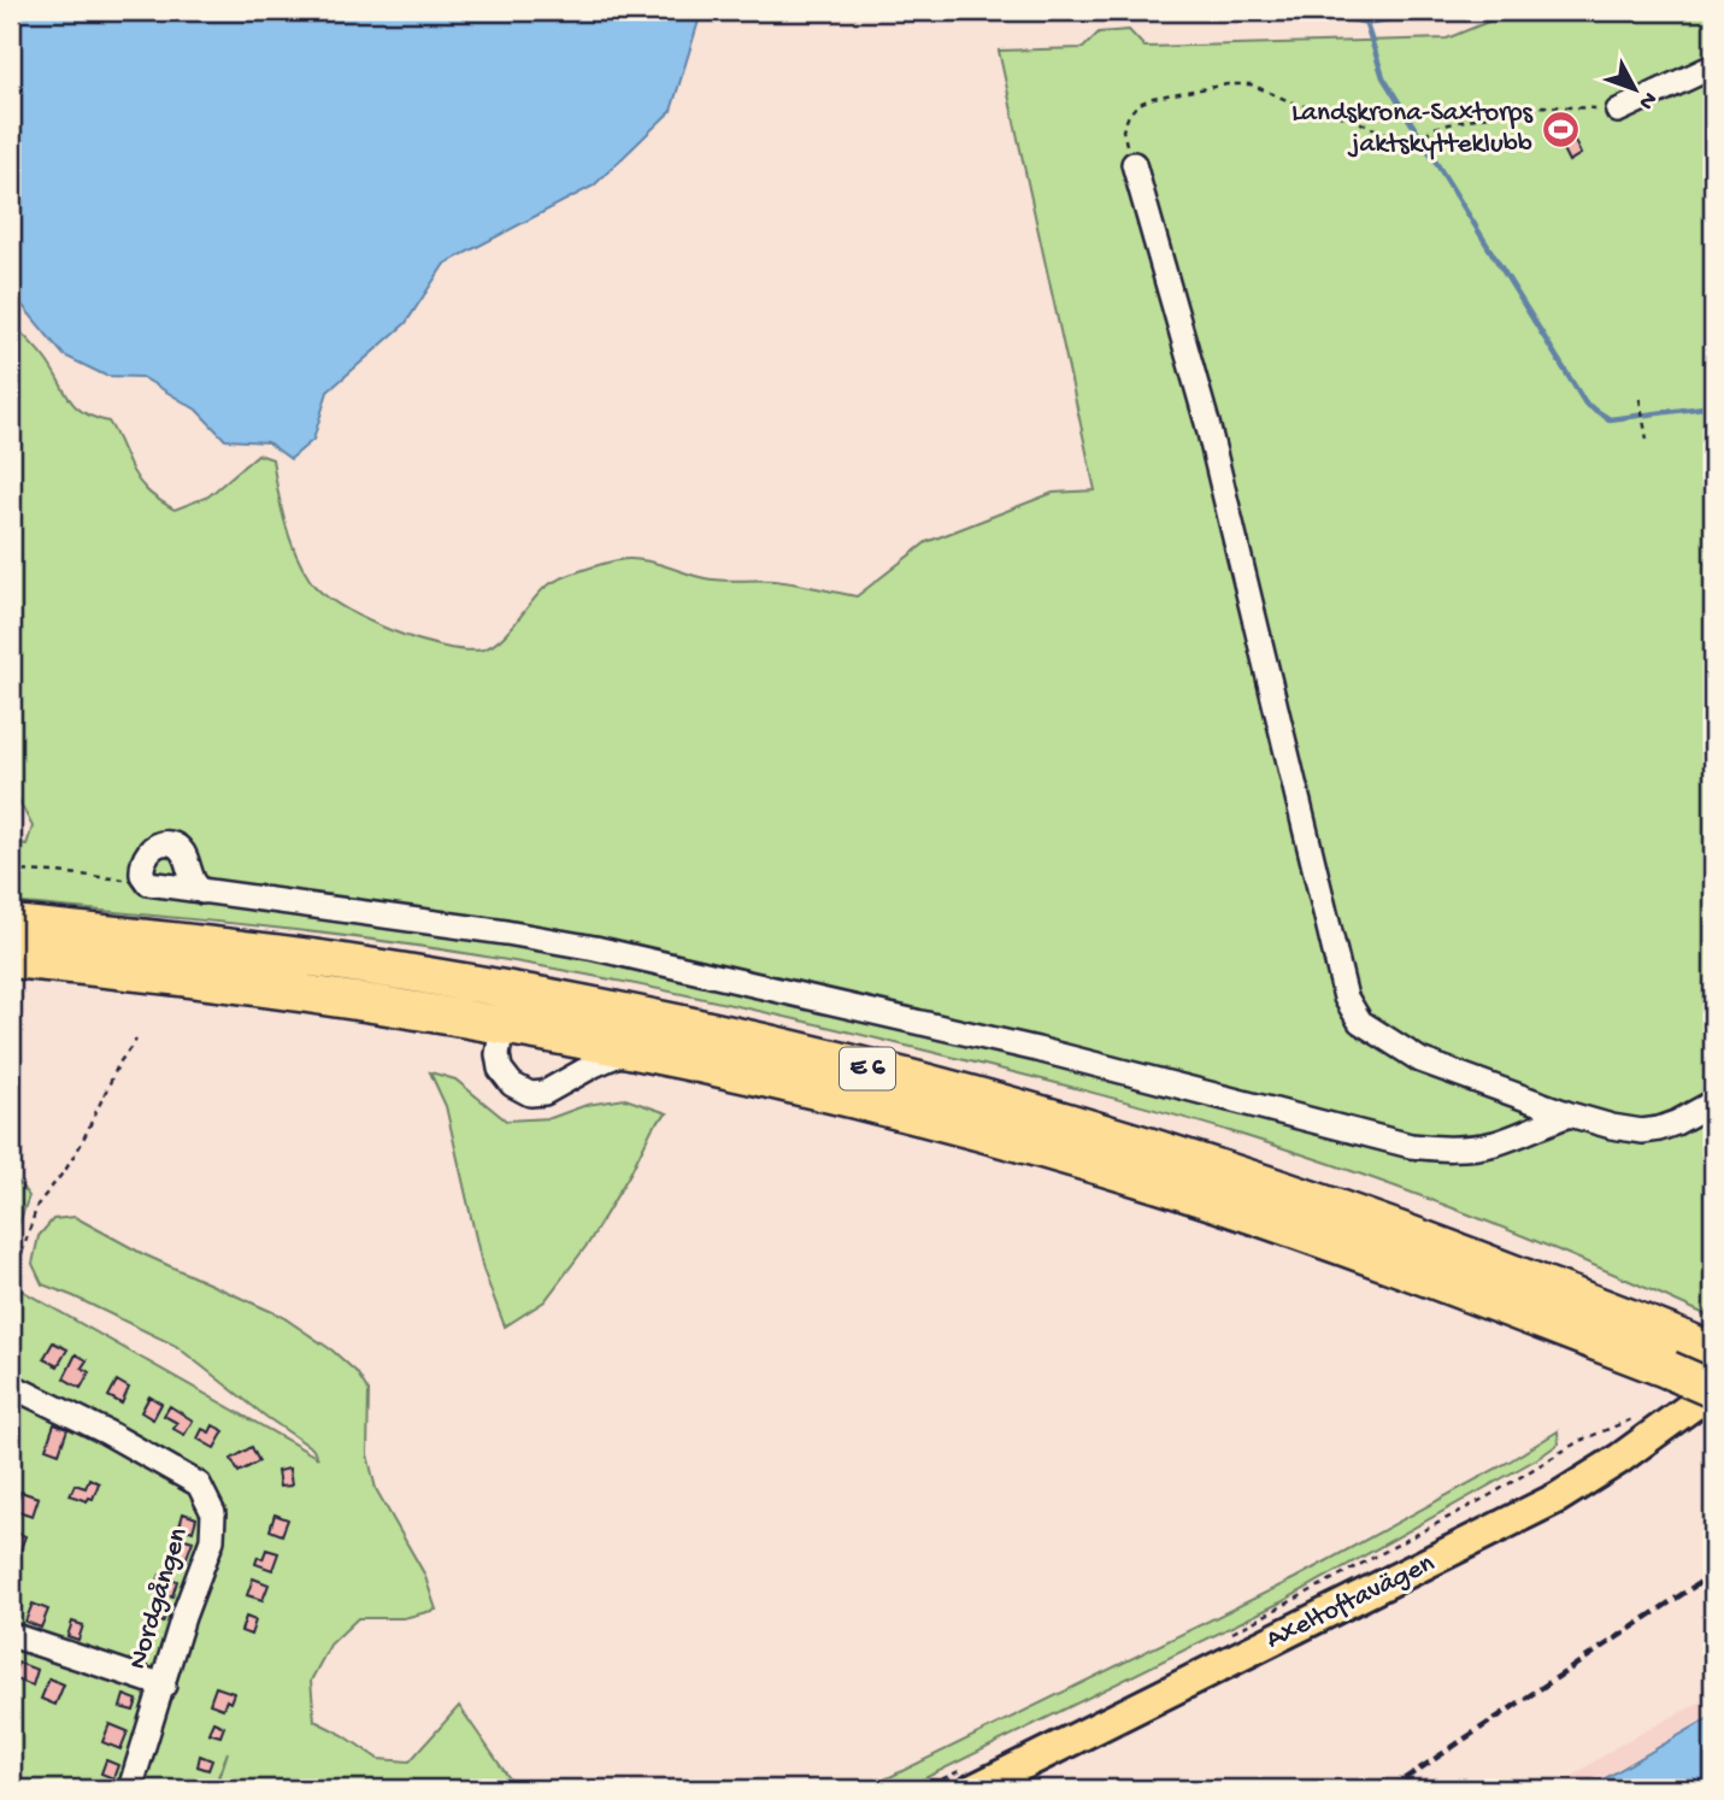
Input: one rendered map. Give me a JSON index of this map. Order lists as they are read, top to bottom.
{
  "streets": {
    "highway": ["E 6"],
    "main road": ["Axeltoftavägen"],
    "street": ["Nordgången"]
  },
  "crossings": [
    ["E 6", "Axeltoftavägen"]
  ],
  "places": {
    "sports": ["Landskrona-Saxtorps jaktskytteklubb"]
  },
  "north": "bottom right"
}
